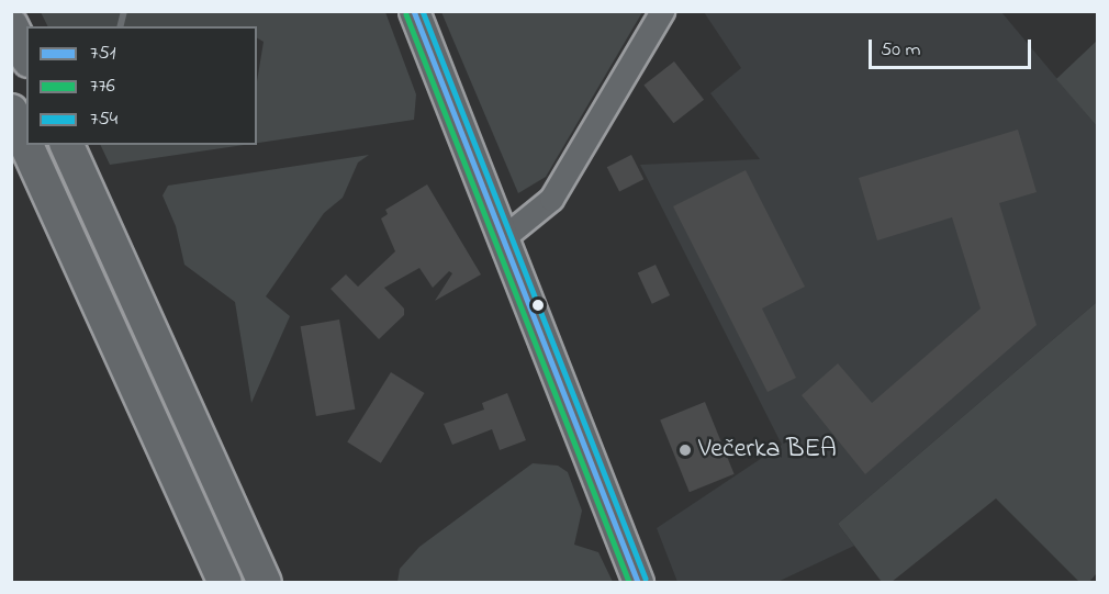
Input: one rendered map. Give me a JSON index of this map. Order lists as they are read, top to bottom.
{
  "places": ["Večerka BEA"],
  "lines": ["transit line 751", "transit line 754", "transit line 776"],
  "legend": ["751", "776", "754"],
  "scale_bar": "50 m"
}
